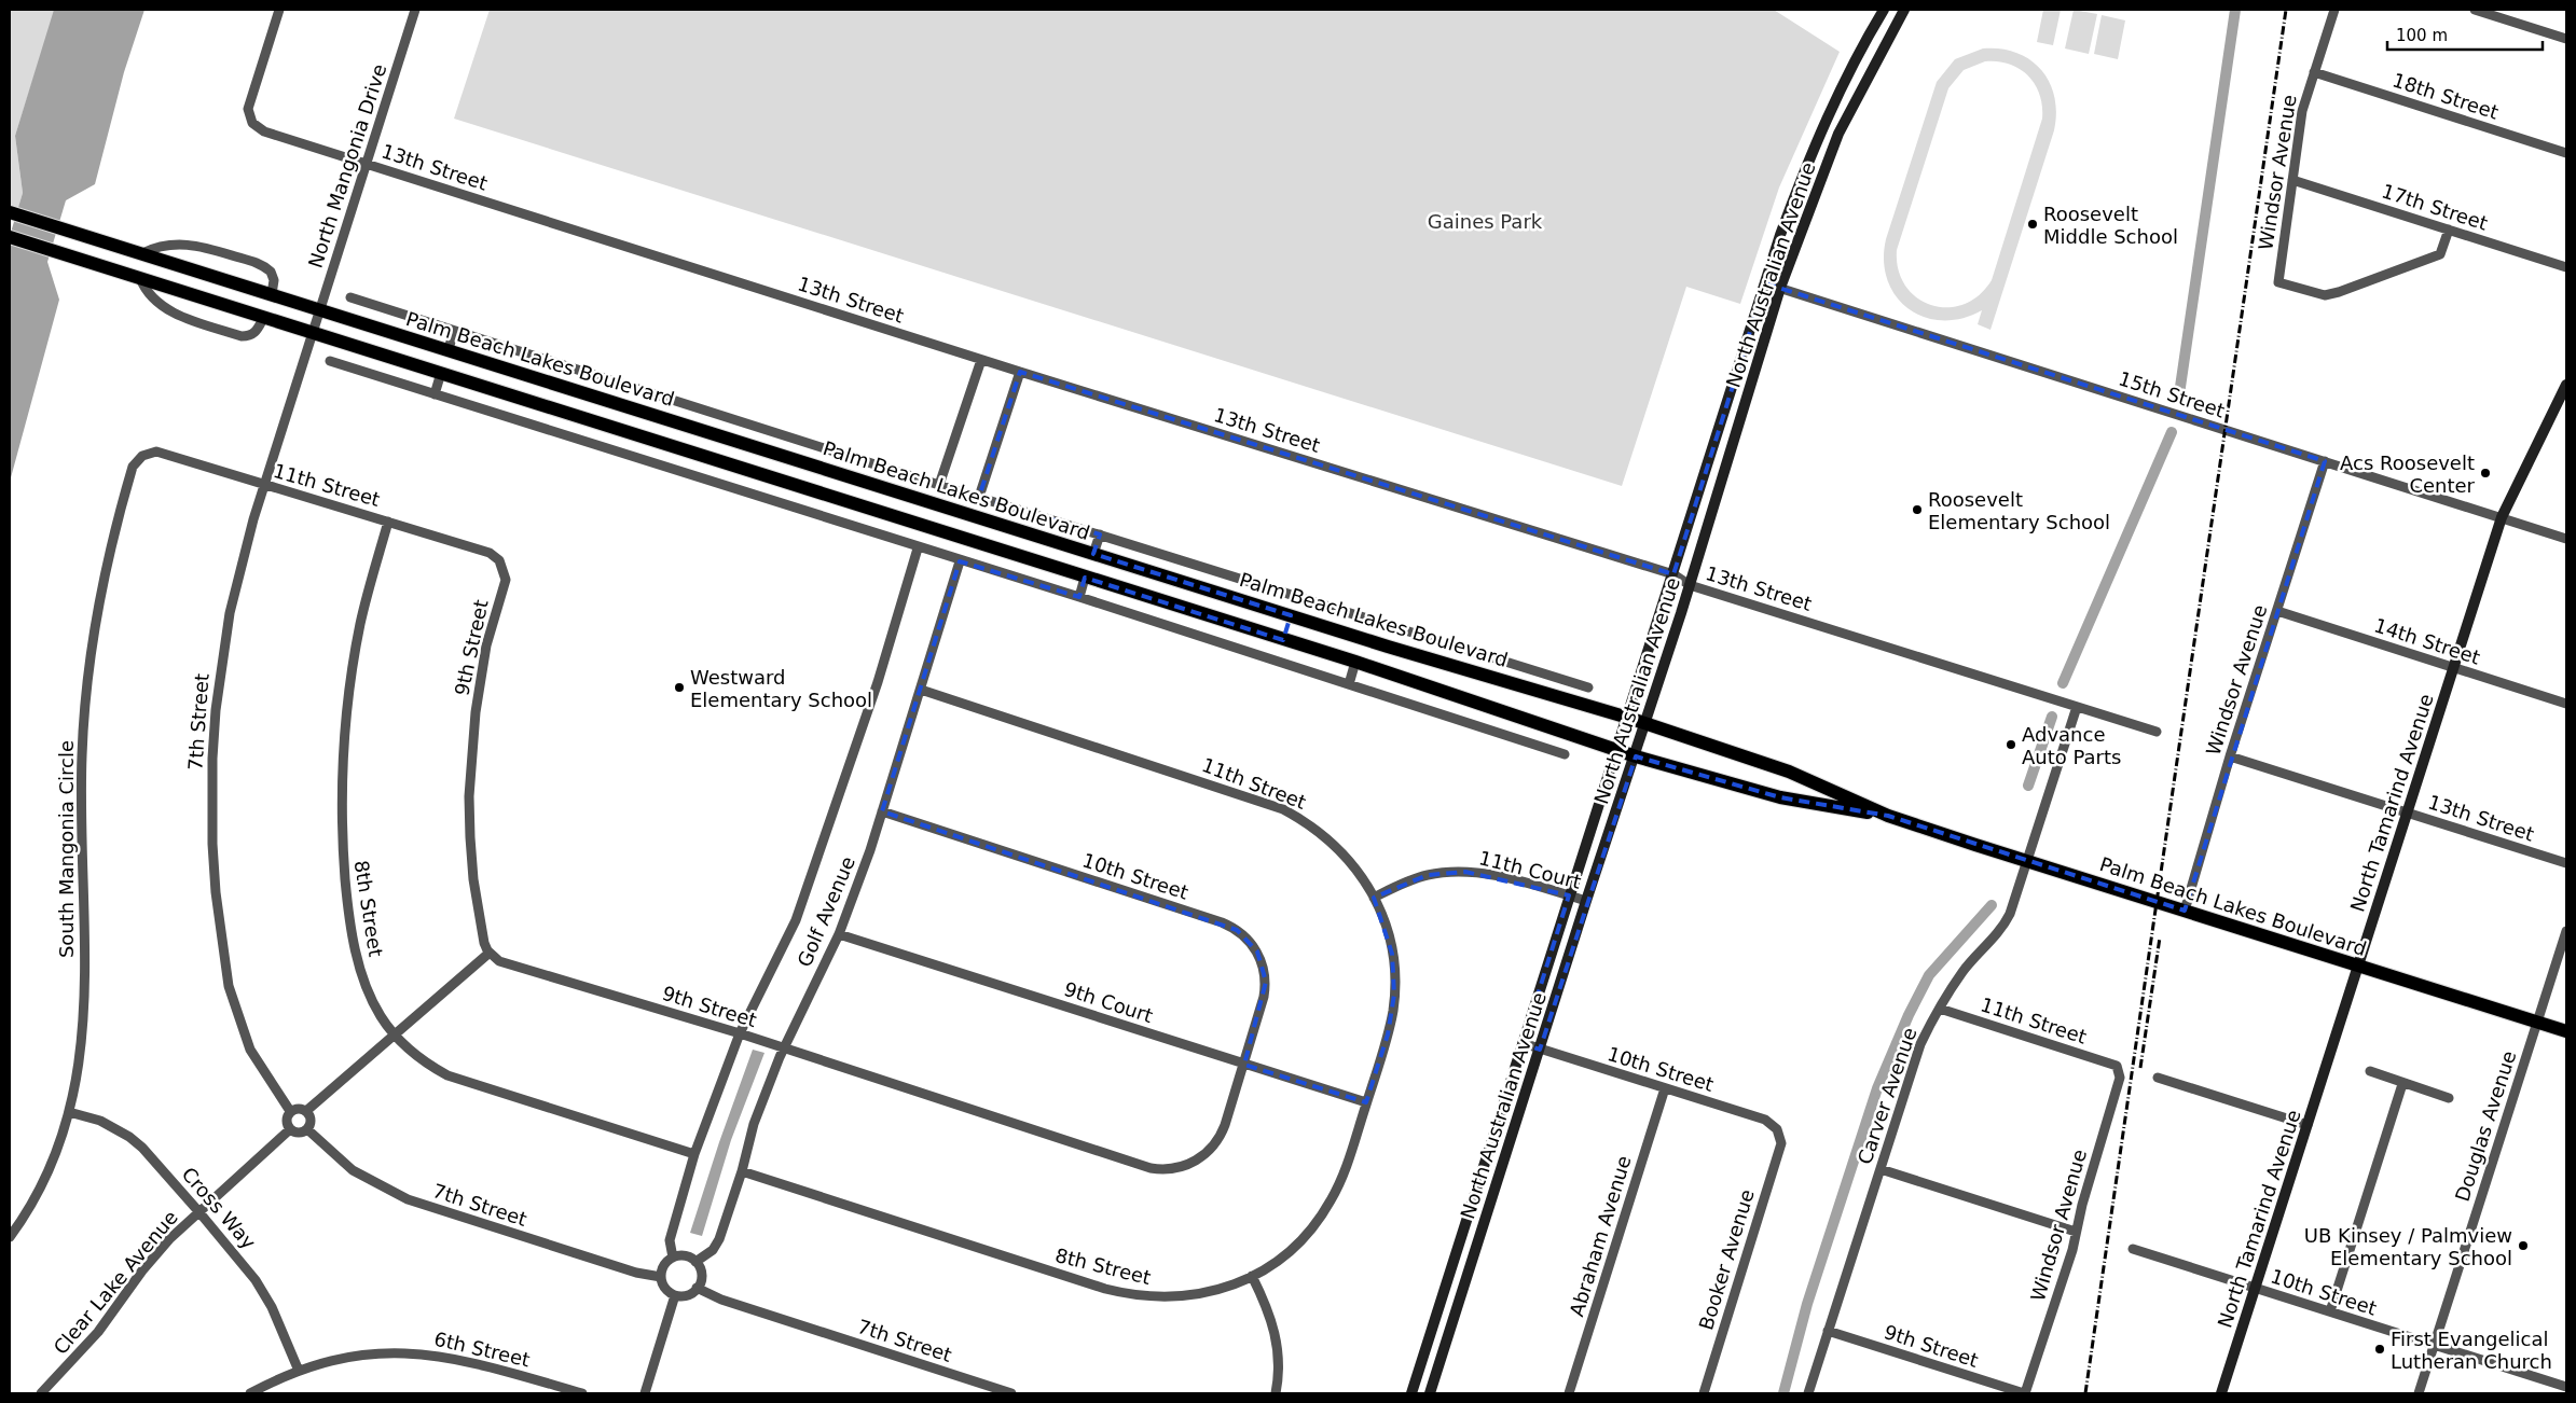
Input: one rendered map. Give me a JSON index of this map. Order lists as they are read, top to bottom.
{
  "streets": {
    "main road": ["North Australian Avenue", "Palm Beach Lakes Boulevard", "North Tamarind Avenue"],
    "street": [
      "18th Street",
      "North Mangonia Drive",
      "13th Street",
      "Windsor Avenue",
      "17th Street",
      "15th Street",
      "11th Street",
      "14th Street",
      "9th Street",
      "7th Street",
      "South Mangonia Circle",
      "11th Court",
      "10th Street",
      "8th Street",
      "Golf Avenue",
      "9th Court",
      "Carver Avenue",
      "Douglas Avenue",
      "Cross Way",
      "Abraham Avenue",
      "Booker Avenue",
      "Clear Lake Avenue",
      "6th Street"
    ]
  },
  "crossings": [
    ["18th Street", "Windsor Avenue"],
    ["North Mangonia Drive", "13th Street"],
    ["North Mangonia Drive", "Palm Beach Lakes Boulevard"],
    ["North Mangonia Drive", "7th Street"],
    ["13th Street", "Windsor Avenue"],
    ["13th Street", "North Australian Avenue"],
    ["13th Street", "North Tamarind Avenue"],
    ["13th Street", "Carver Avenue"],
    ["Windsor Avenue", "17th Street"],
    ["Windsor Avenue", "Palm Beach Lakes Boulevard"],
    ["Windsor Avenue", "15th Street"],
    ["Windsor Avenue", "11th Street"],
    ["Windsor Avenue", "14th Street"],
    ["Windsor Avenue", "9th Street"],
    ["North Australian Avenue", "Palm Beach Lakes Boulevard"],
    ["North Australian Avenue", "15th Street"],
    ["North Australian Avenue", "11th Court"],
    ["North Australian Avenue", "10th Street"],
    ["Palm Beach Lakes Boulevard", "7th Street"],
    ["Palm Beach Lakes Boulevard", "North Tamarind Avenue"],
    ["Palm Beach Lakes Boulevard", "Carver Avenue"],
    ["Palm Beach Lakes Boulevard", "Douglas Avenue"],
    ["15th Street", "North Tamarind Avenue"],
    ["11th Street", "9th Street"],
    ["11th Street", "7th Street"],
    ["11th Street", "South Mangonia Circle"],
    ["11th Street", "11th Court"],
    ["11th Street", "8th Street"],
    ["11th Street", "Golf Avenue"],
    ["11th Street", "9th Court"],
    ["11th Street", "Carver Avenue"],
    ["14th Street", "North Tamarind Avenue"],
    ["9th Street", "10th Street"],
    ["9th Street", "Golf Avenue"],
    ["9th Street", "9th Court"],
    ["9th Street", "Carver Avenue"],
    ["7th Street", "Golf Avenue"],
    ["7th Street", "Clear Lake Avenue"],
    ["North Tamarind Avenue", "10th Street"],
    ["South Mangonia Circle", "Cross Way"],
    ["10th Street", "Golf Avenue"],
    ["10th Street", "9th Court"],
    ["10th Street", "Douglas Avenue"],
    ["10th Street", "Abraham Avenue"],
    ["10th Street", "Booker Avenue"],
    ["8th Street", "Golf Avenue"],
    ["8th Street", "9th Court"],
    ["Golf Avenue", "9th Court"],
    ["Cross Way", "Clear Lake Avenue"],
    ["Cross Way", "6th Street"]
  ],
  "parks": ["Gaines Park"],
  "places": [
    "Roosevelt Middle School",
    "Acs Roosevelt Center",
    "Roosevelt Elementary School",
    "Westward Elementary School",
    "Advance Auto Parts",
    "UB Kinsey / Palmview Elementary School",
    "First Evangelical Lutheran Church"
  ],
  "scale_bar": "100 m"
}
